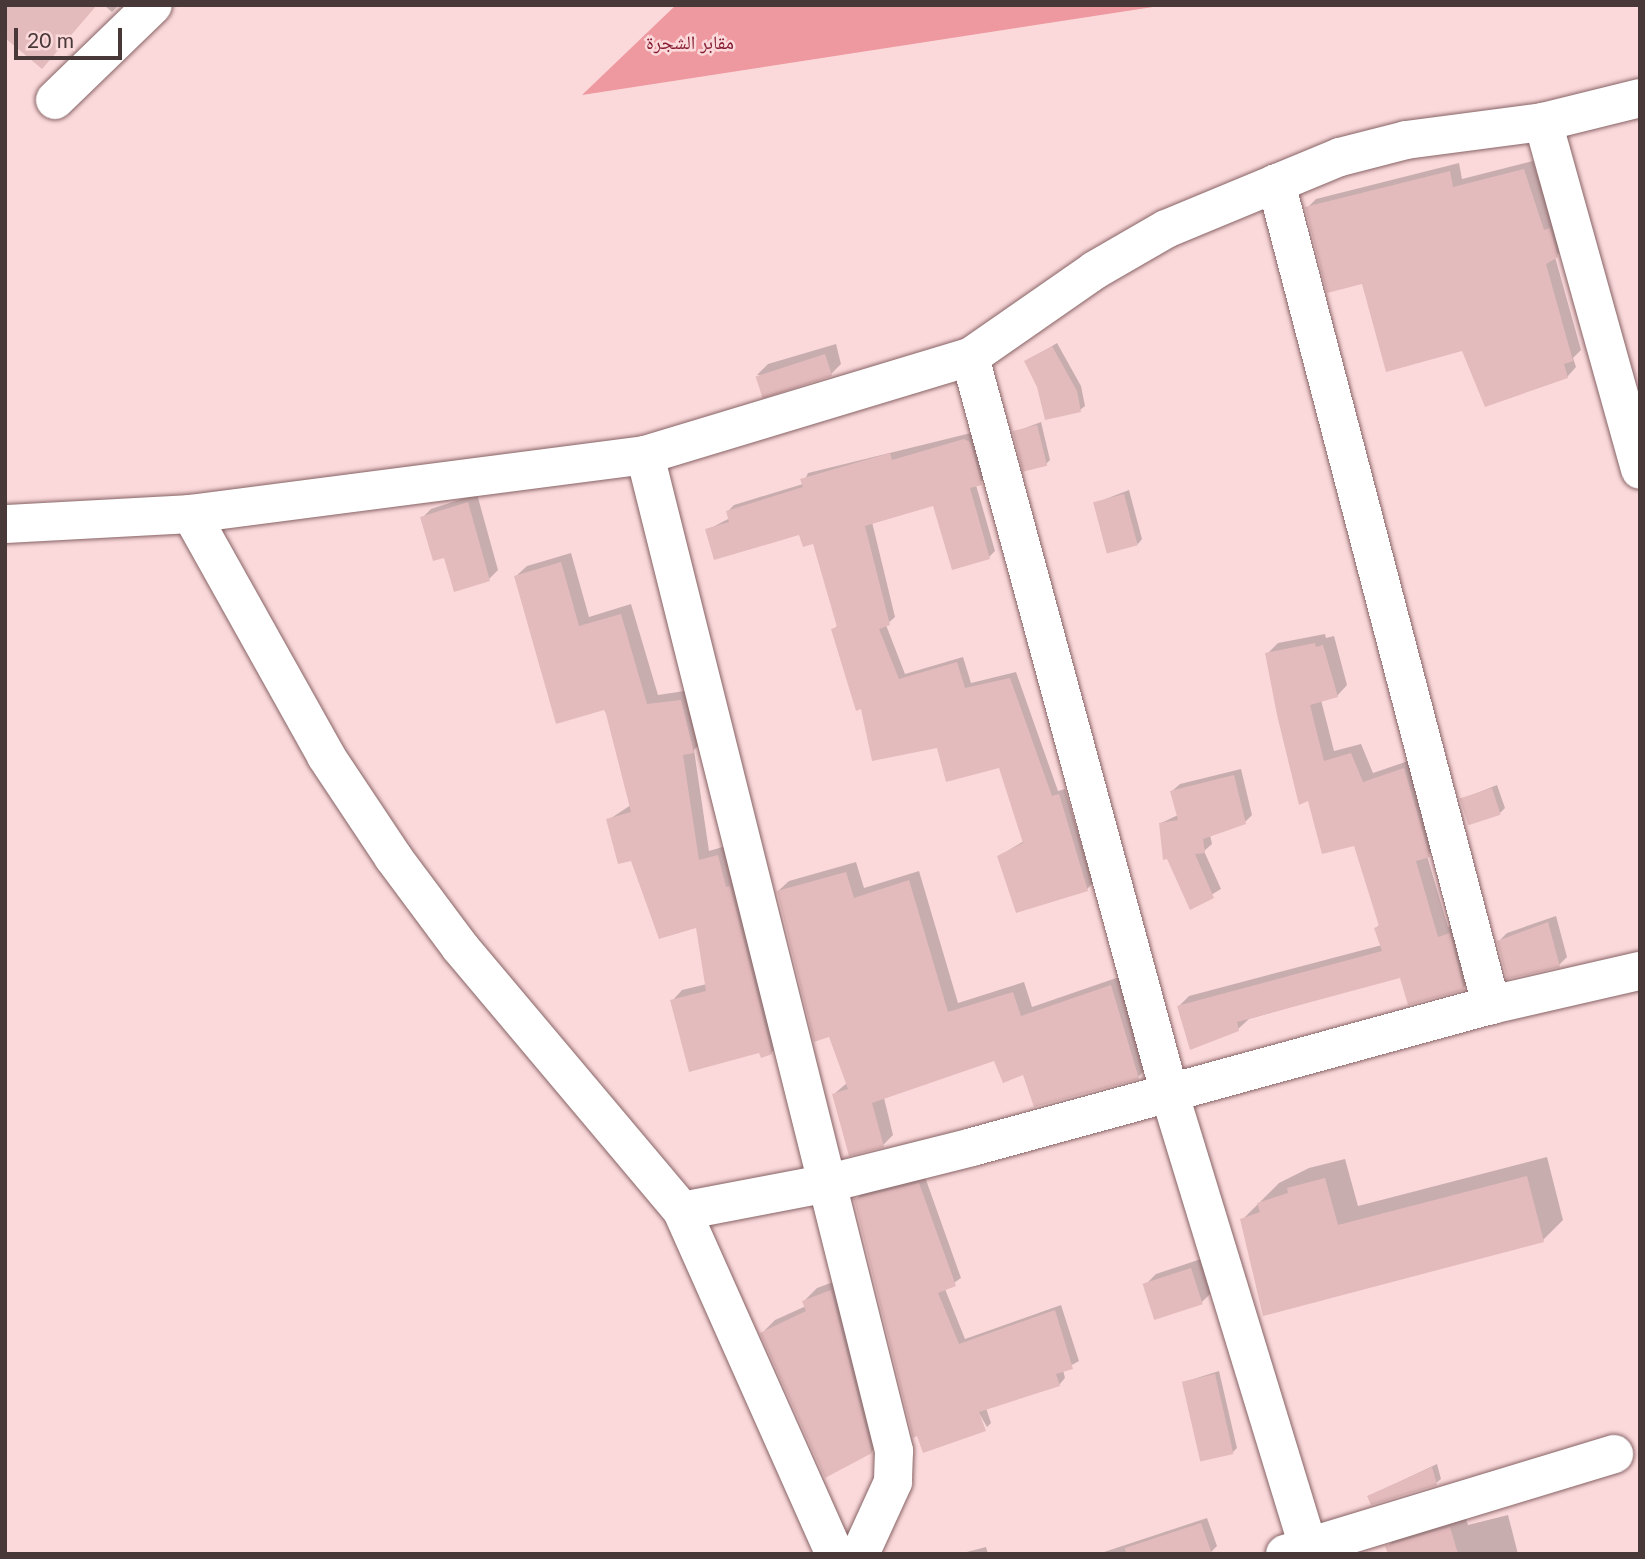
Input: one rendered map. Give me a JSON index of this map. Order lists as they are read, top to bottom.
{
  "parks": ["مقابر الشجرة"],
  "scale_bar": "20 m"
}
